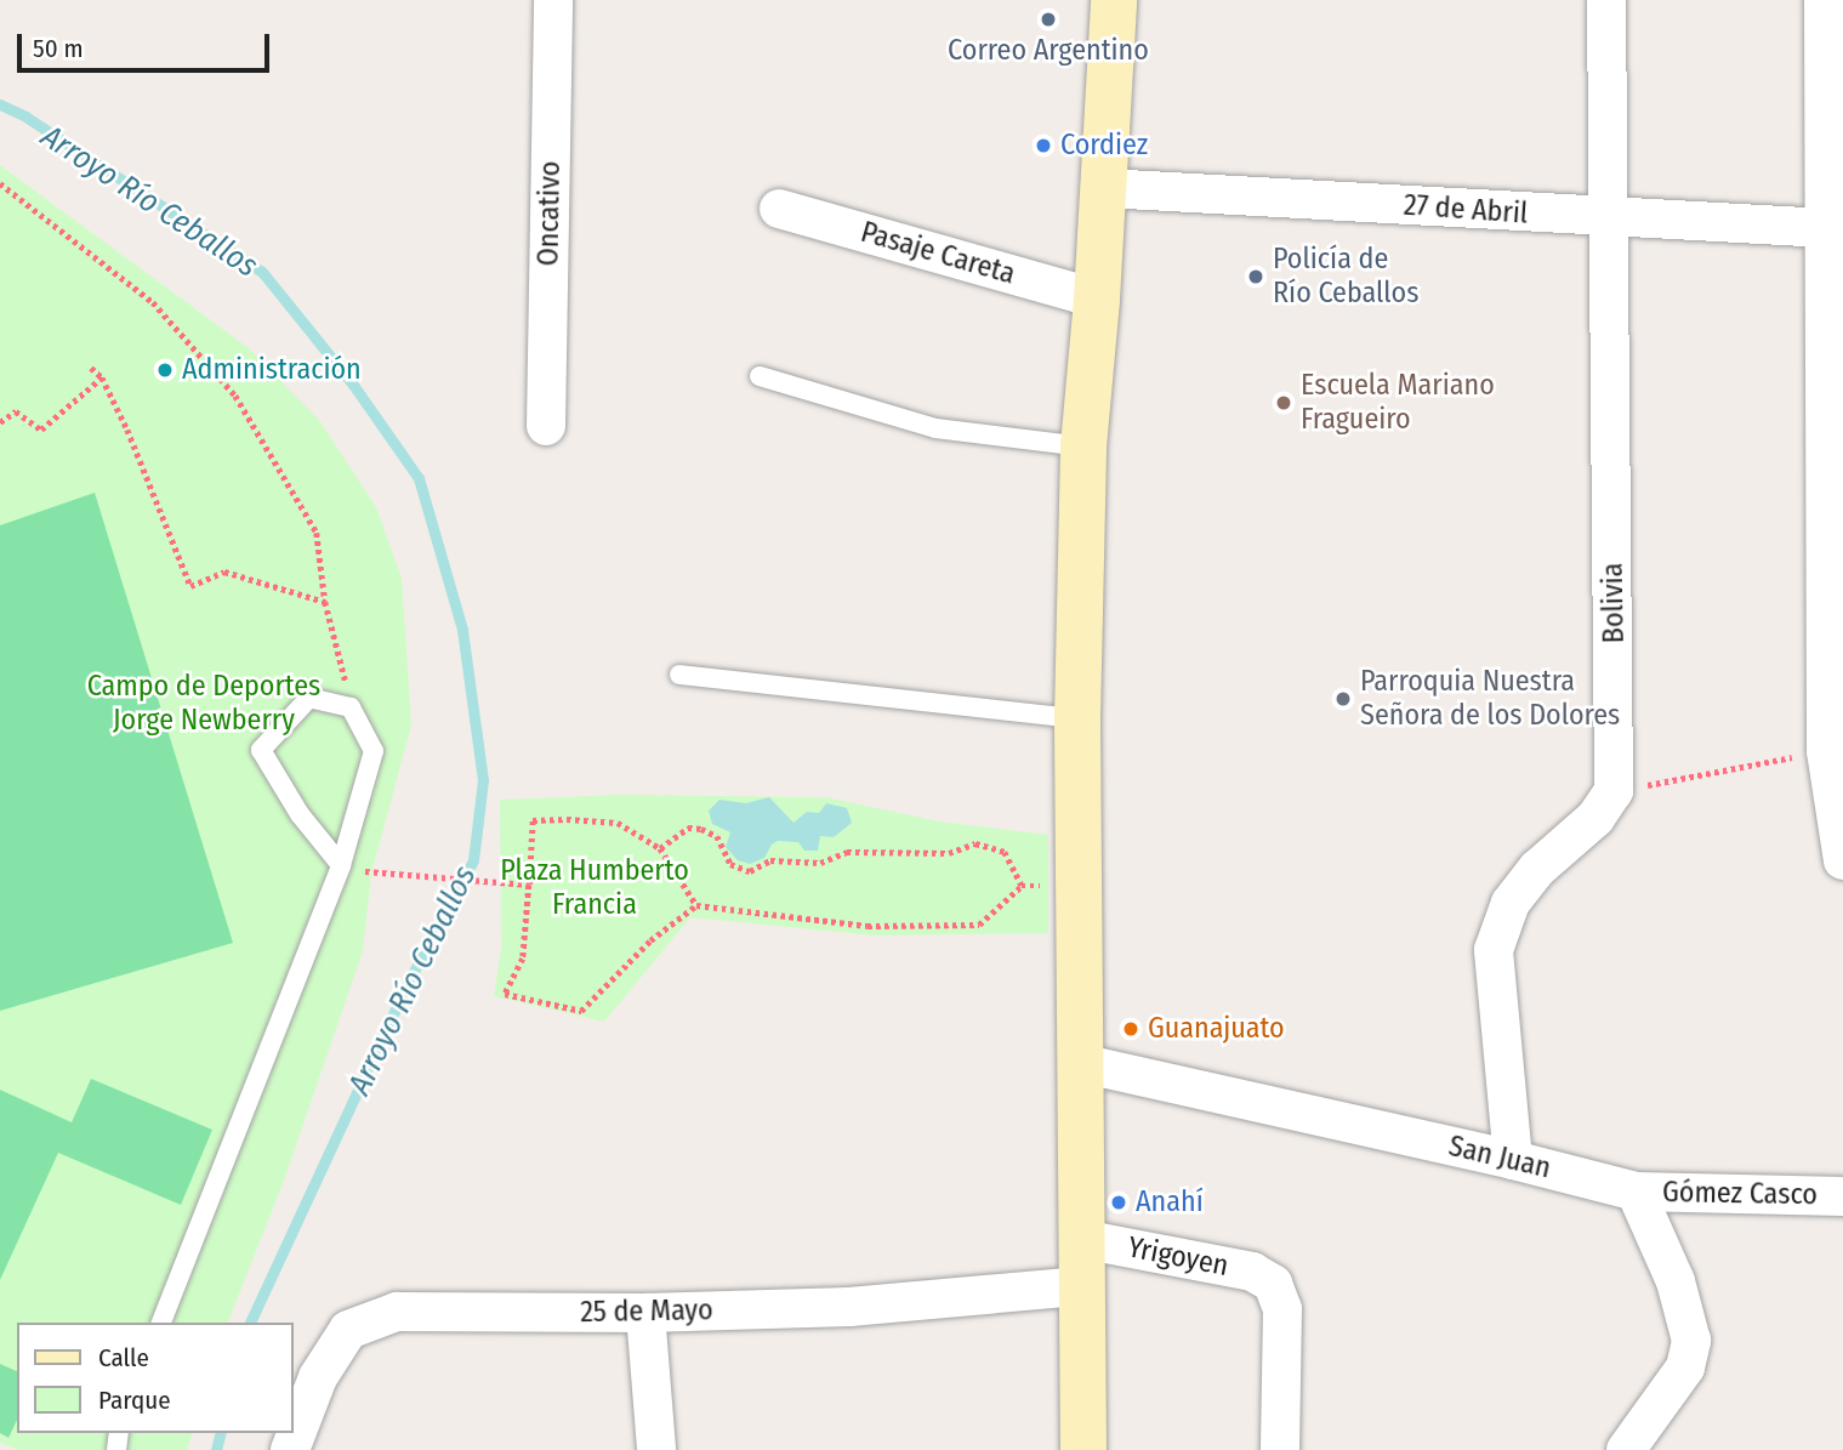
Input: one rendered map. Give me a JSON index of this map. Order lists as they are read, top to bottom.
{
  "streets": {
    "street": [
      "27 de Abril",
      "Oncativo",
      "Pasaje Careta",
      "Bolivia",
      "San Juan",
      "Gómez Casco",
      "Yrigoyen",
      "25 de Mayo"
    ]
  },
  "crossings": [
    ["27 de Abril", "Bolivia"],
    ["San Juan", "Gómez Casco"]
  ],
  "water": ["Arroyo Río Ceballos"],
  "parks": ["Campo de Deportes Jorge Newberry", "Plaza Humberto Francia"],
  "places": [
    "Correo Argentino",
    "Cordiez",
    "Policía de Río Ceballos",
    "Administración",
    "Escuela Mariano Fragueiro",
    "Parroquia Nuestra Señora de los Dolores",
    "Guanajuato",
    "Anahí"
  ],
  "legend": ["Calle", "Parque"],
  "scale_bar": "50 m"
}
